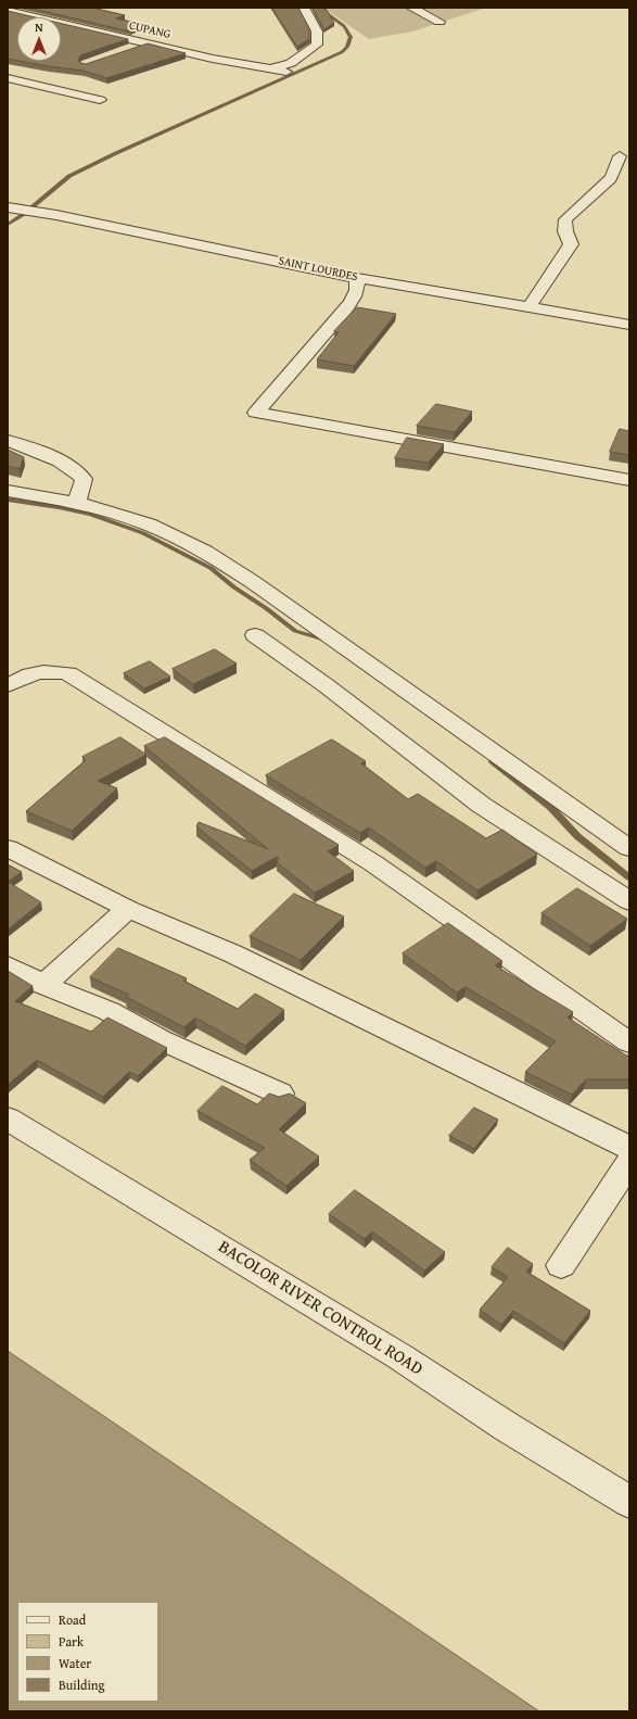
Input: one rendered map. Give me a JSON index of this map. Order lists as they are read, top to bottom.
{
  "streets": {
    "street": ["CUPANG", "SAINT LOURDES", "BACOLOR RIVER CONTROL ROAD"]
  },
  "legend": [
    "Road",
    "Park",
    "Water",
    "Building"
  ],
  "north": "top"
}
